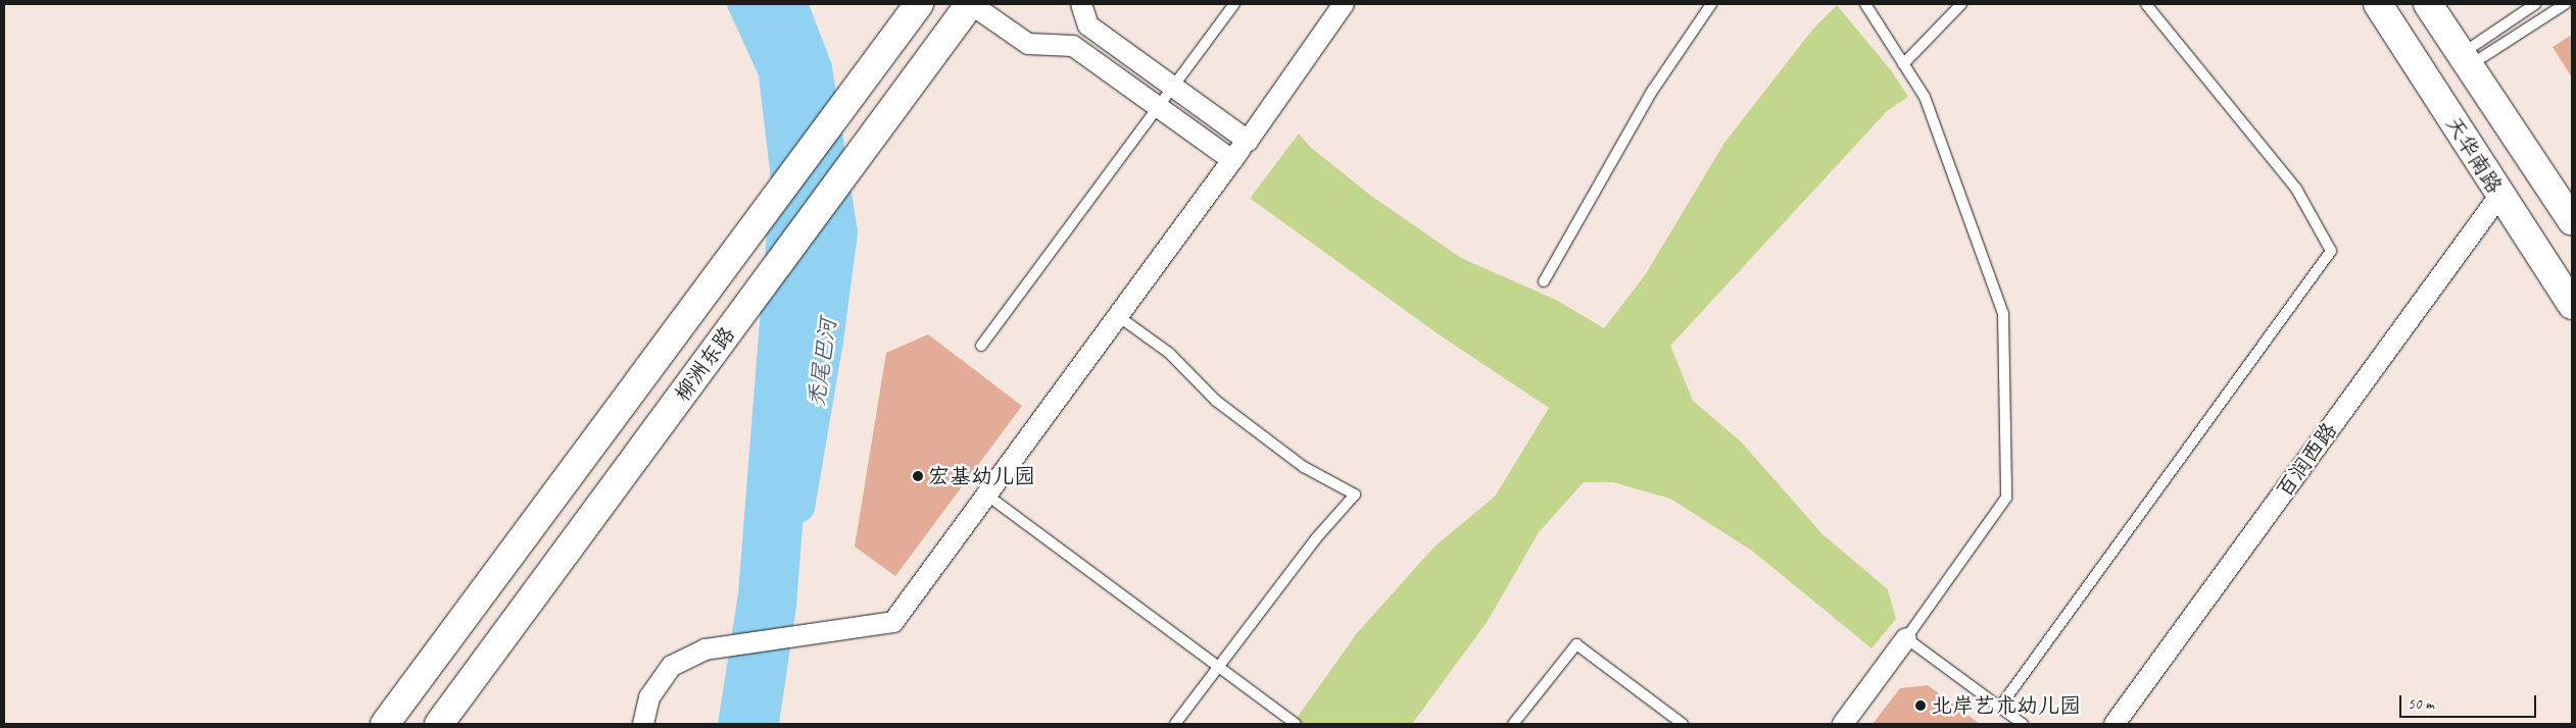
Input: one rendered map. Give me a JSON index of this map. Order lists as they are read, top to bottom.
{
  "streets": {
    "main road": ["天华南路", "柳洲东路"],
    "street": ["百润西路"]
  },
  "crossings": [
    ["天华南路", "百润西路"]
  ],
  "water": ["秃尾巴河"],
  "places": ["宏基幼儿园", "北岸艺术幼儿园"],
  "scale_bar": "50 m"
}
